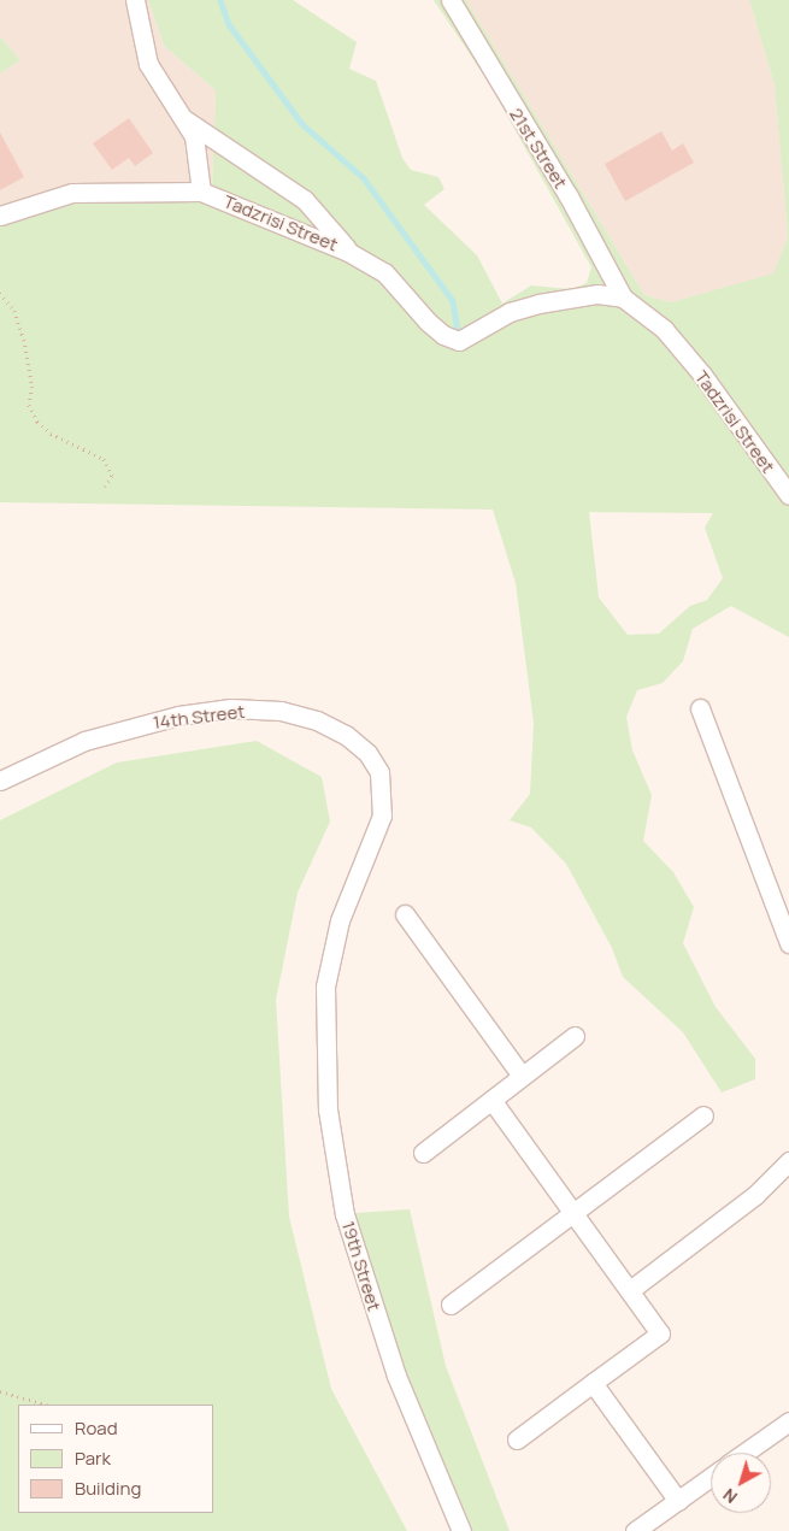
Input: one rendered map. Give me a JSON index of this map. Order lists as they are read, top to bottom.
{
  "streets": {
    "street": [
      "21st Street",
      "Tadzrisi Street",
      "14th Street",
      "19th Street"
    ]
  },
  "crossings": [
    ["21st Street", "Tadzrisi Street"],
    ["14th Street", "19th Street"]
  ],
  "legend": ["Road", "Park", "Building"],
  "north": "bottom left"
}
